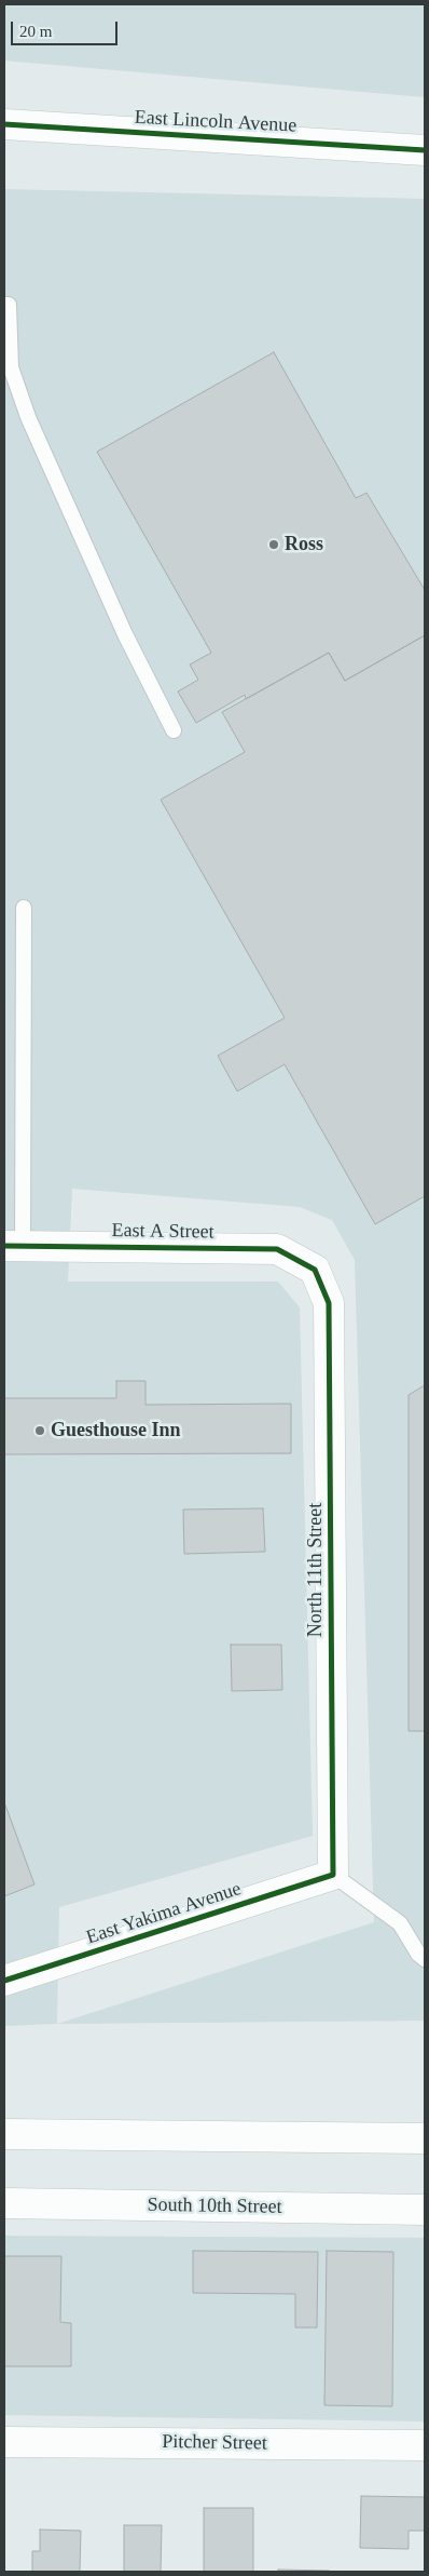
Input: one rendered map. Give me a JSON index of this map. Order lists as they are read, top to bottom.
{
  "streets": {
    "street": [
      "East Lincoln Avenue",
      "East A Street",
      "North 11th Street",
      "East Yakima Avenue",
      "South 10th Street",
      "Pitcher Street"
    ]
  },
  "crossings": [
    ["East A Street", "North 11th Street"],
    ["North 11th Street", "East Yakima Avenue"]
  ],
  "places": ["Ross", "Guesthouse Inn"],
  "scale_bar": "20 m"
}
